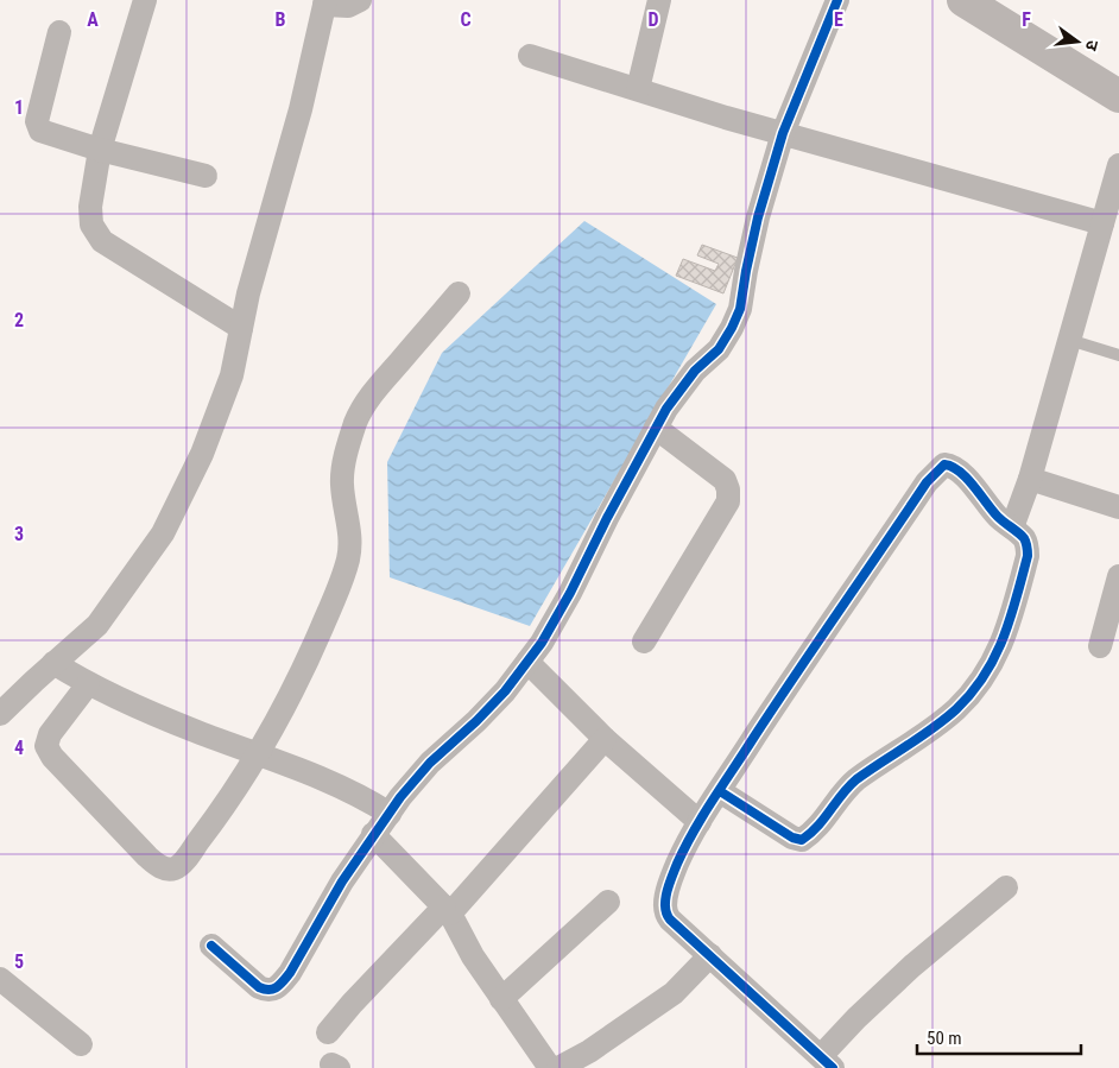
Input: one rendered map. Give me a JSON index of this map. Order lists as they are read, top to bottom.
{
  "scale_bar": "50 m",
  "north": "right",
  "grid": {
    "columns": [
      "A",
      "B",
      "C",
      "D",
      "E",
      "F"
    ],
    "rows": [
      "1",
      "2",
      "3",
      "4",
      "5"
    ]
  }
}
